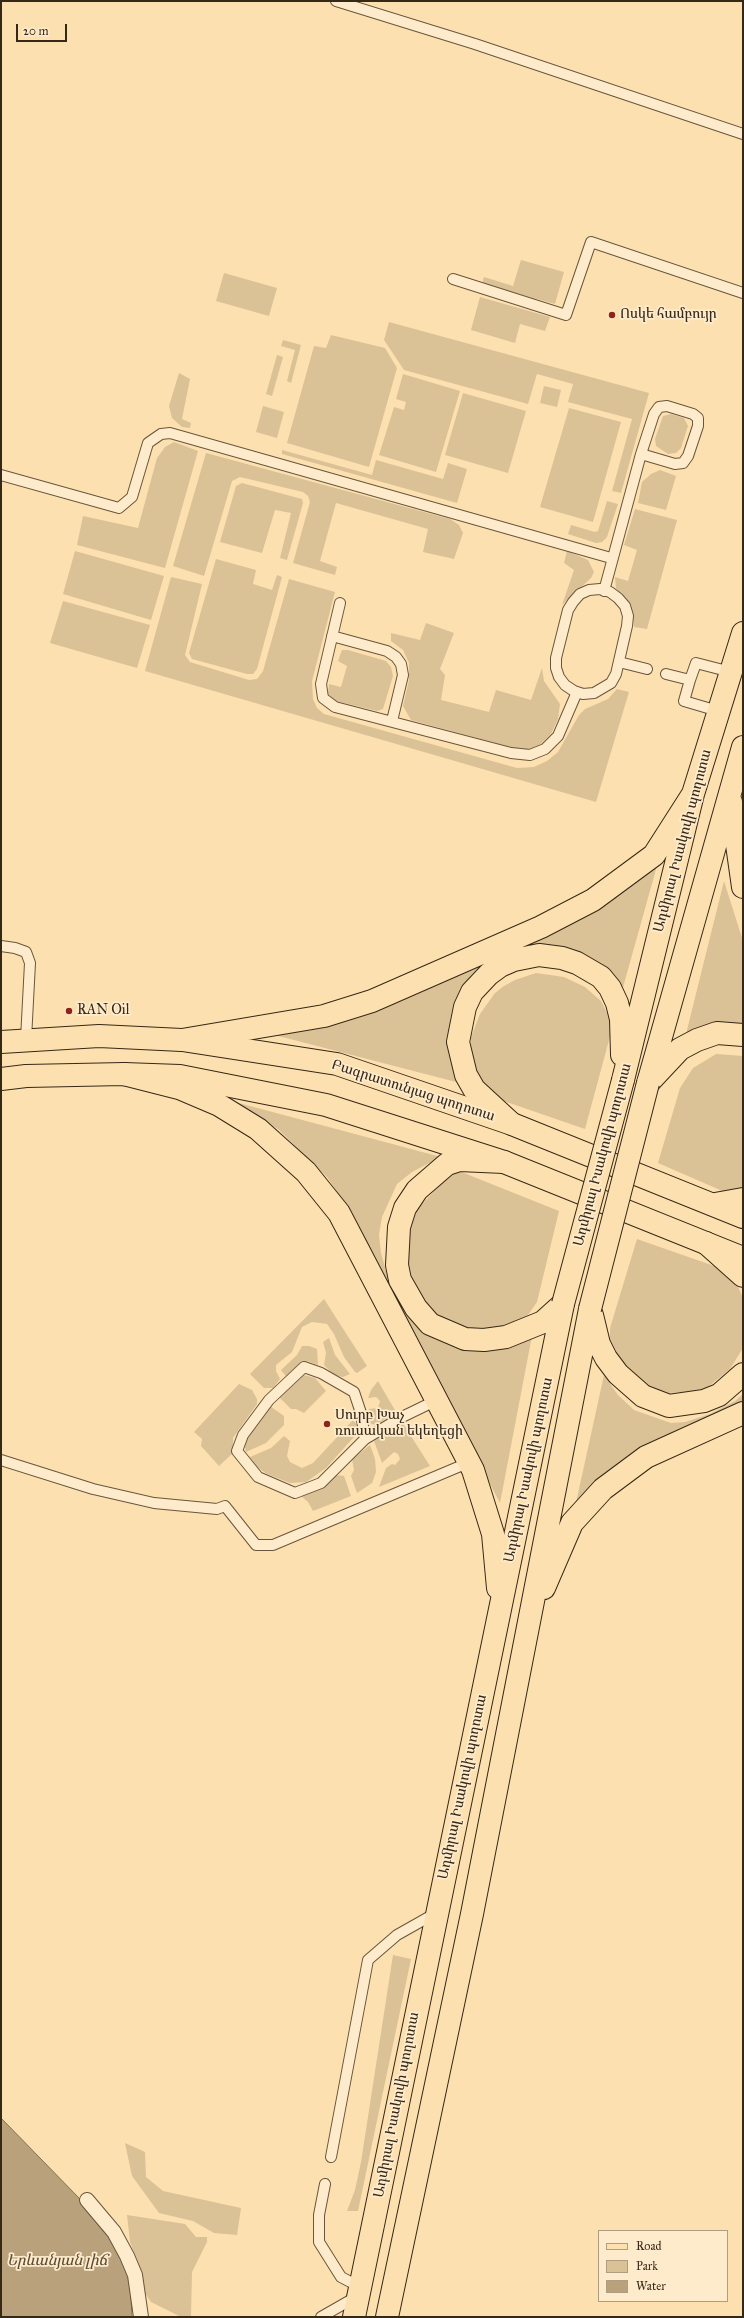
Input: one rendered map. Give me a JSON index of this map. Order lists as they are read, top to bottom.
{
  "streets": {
    "main road": ["Ադմիրալ Իսակովի պողոտա", "Բագրատունյաց պողոտա"]
  },
  "water": ["Երևանյան լիճ"],
  "places": ["Ոսկե համբույր", "RAN Oil", "Սուրբ Խաչ ռուսական եկեղեցի"],
  "legend": ["Road", "Park", "Water"],
  "scale_bar": "20 m"
}
